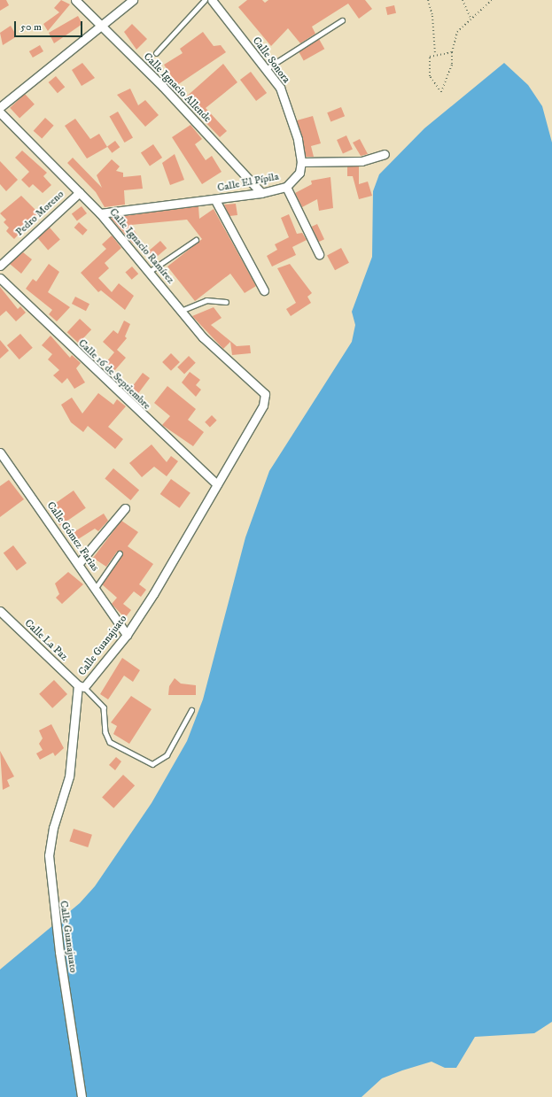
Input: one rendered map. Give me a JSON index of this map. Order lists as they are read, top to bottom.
{
  "streets": {
    "street": [
      "Calle Sonora",
      "Calle Ignacio Allende",
      "Calle El Pípila",
      "Pedro Moreno",
      "Calle Ignacio Ramírez",
      "Calle 16 de Septiembre",
      "Calle Gómez Farias",
      "Calle La Paz",
      "Calle Guanajuato"
    ]
  },
  "crossings": [
    ["Calle Sonora", "Calle El Pípila"],
    ["Calle Ignacio Allende", "Calle El Pípila"],
    ["Calle El Pípila", "Calle Ignacio Ramírez"],
    ["Pedro Moreno", "Calle Ignacio Ramírez"],
    ["Calle Ignacio Ramírez", "Calle Guanajuato"],
    ["Calle 16 de Septiembre", "Calle Guanajuato"],
    ["Calle Gómez Farias", "Calle Guanajuato"],
    ["Calle La Paz", "Calle Guanajuato"]
  ],
  "scale_bar": "50 m"
}
